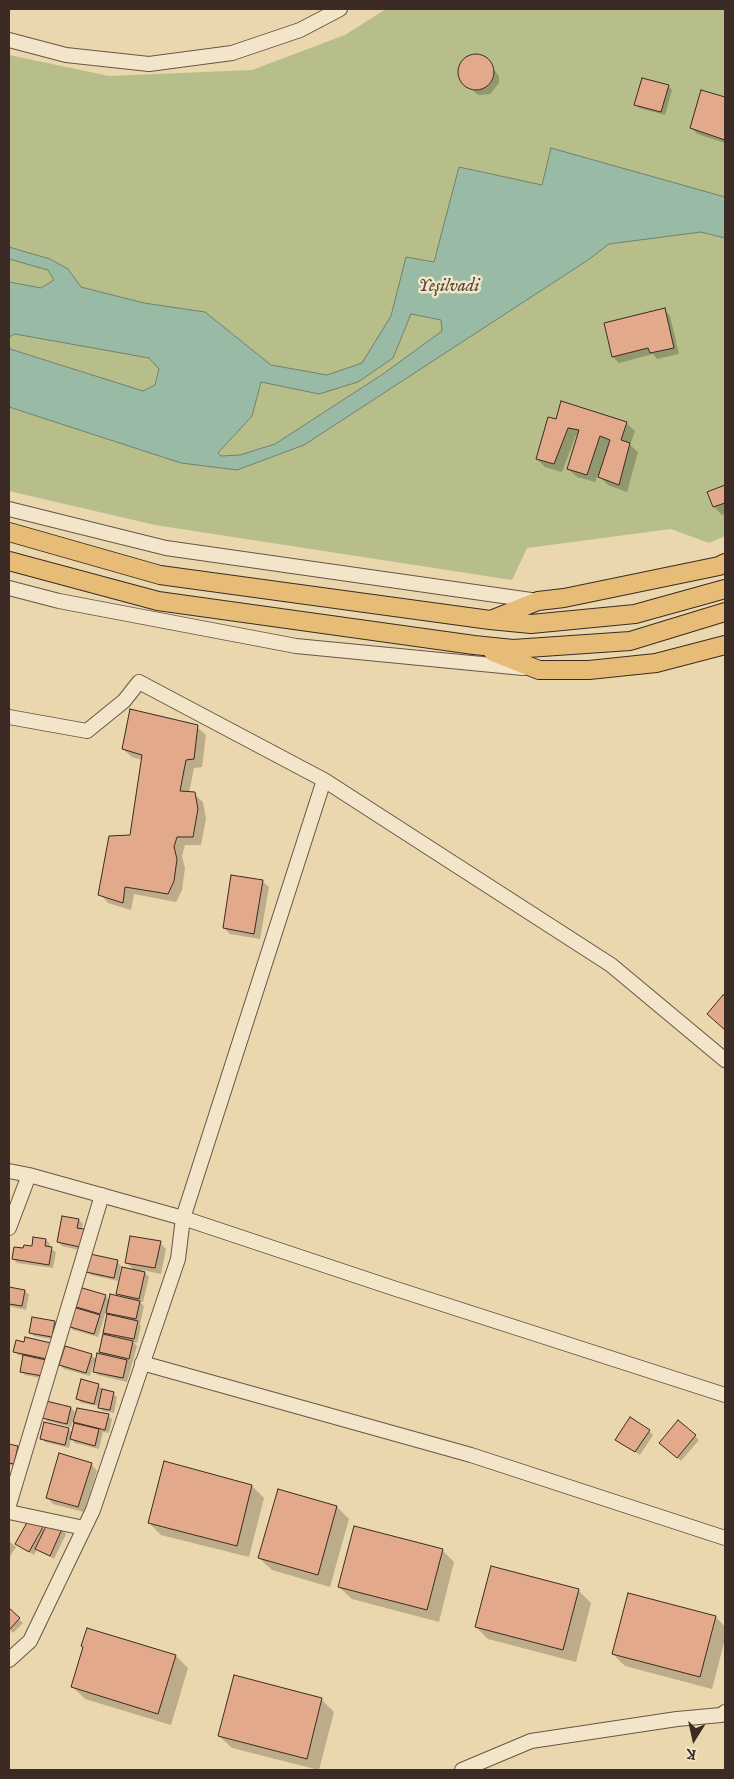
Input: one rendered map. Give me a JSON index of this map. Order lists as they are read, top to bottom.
{
  "parks": ["Yeşilvadi"],
  "north": "bottom"
}
